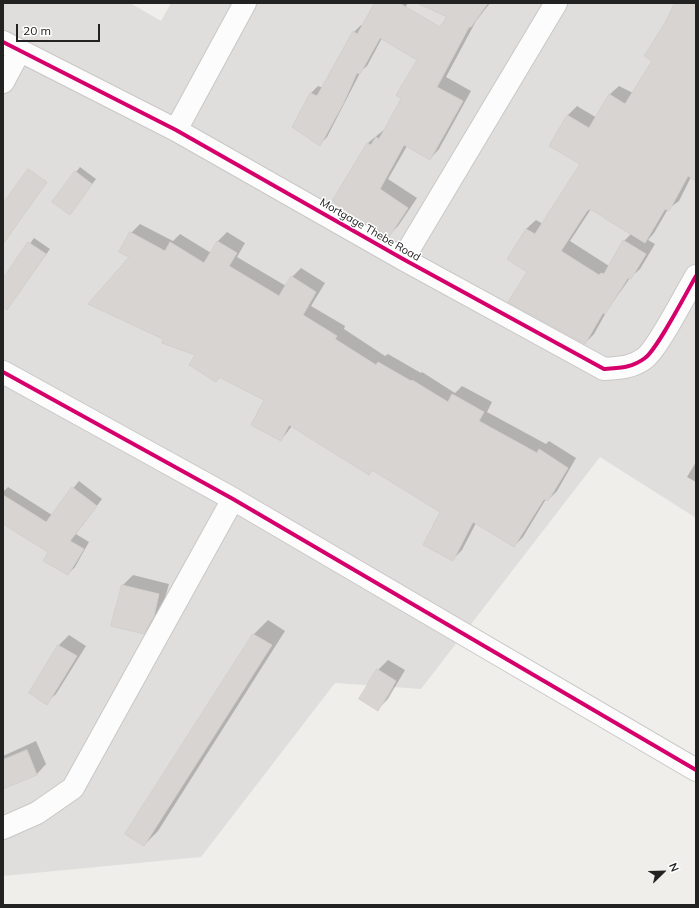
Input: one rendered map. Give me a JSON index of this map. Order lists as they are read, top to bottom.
{
  "streets": {
    "street": ["Mortgage Thebe Road"]
  },
  "scale_bar": "20 m",
  "north": "top right"
}
